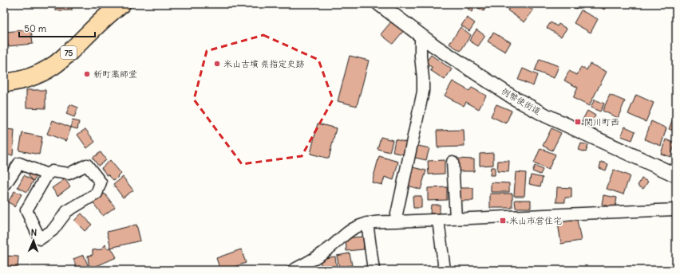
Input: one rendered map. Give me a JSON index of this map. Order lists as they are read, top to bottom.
{
  "streets": {
    "main road": ["75"],
    "street": ["例幣使街道"]
  },
  "places": {
    "other": ["米山古墳 県指定史跡", "新町薬師堂"],
    "transit": ["関川町西", "米山市営住宅"]
  },
  "scale_bar": "50 m",
  "north": "top"
}
